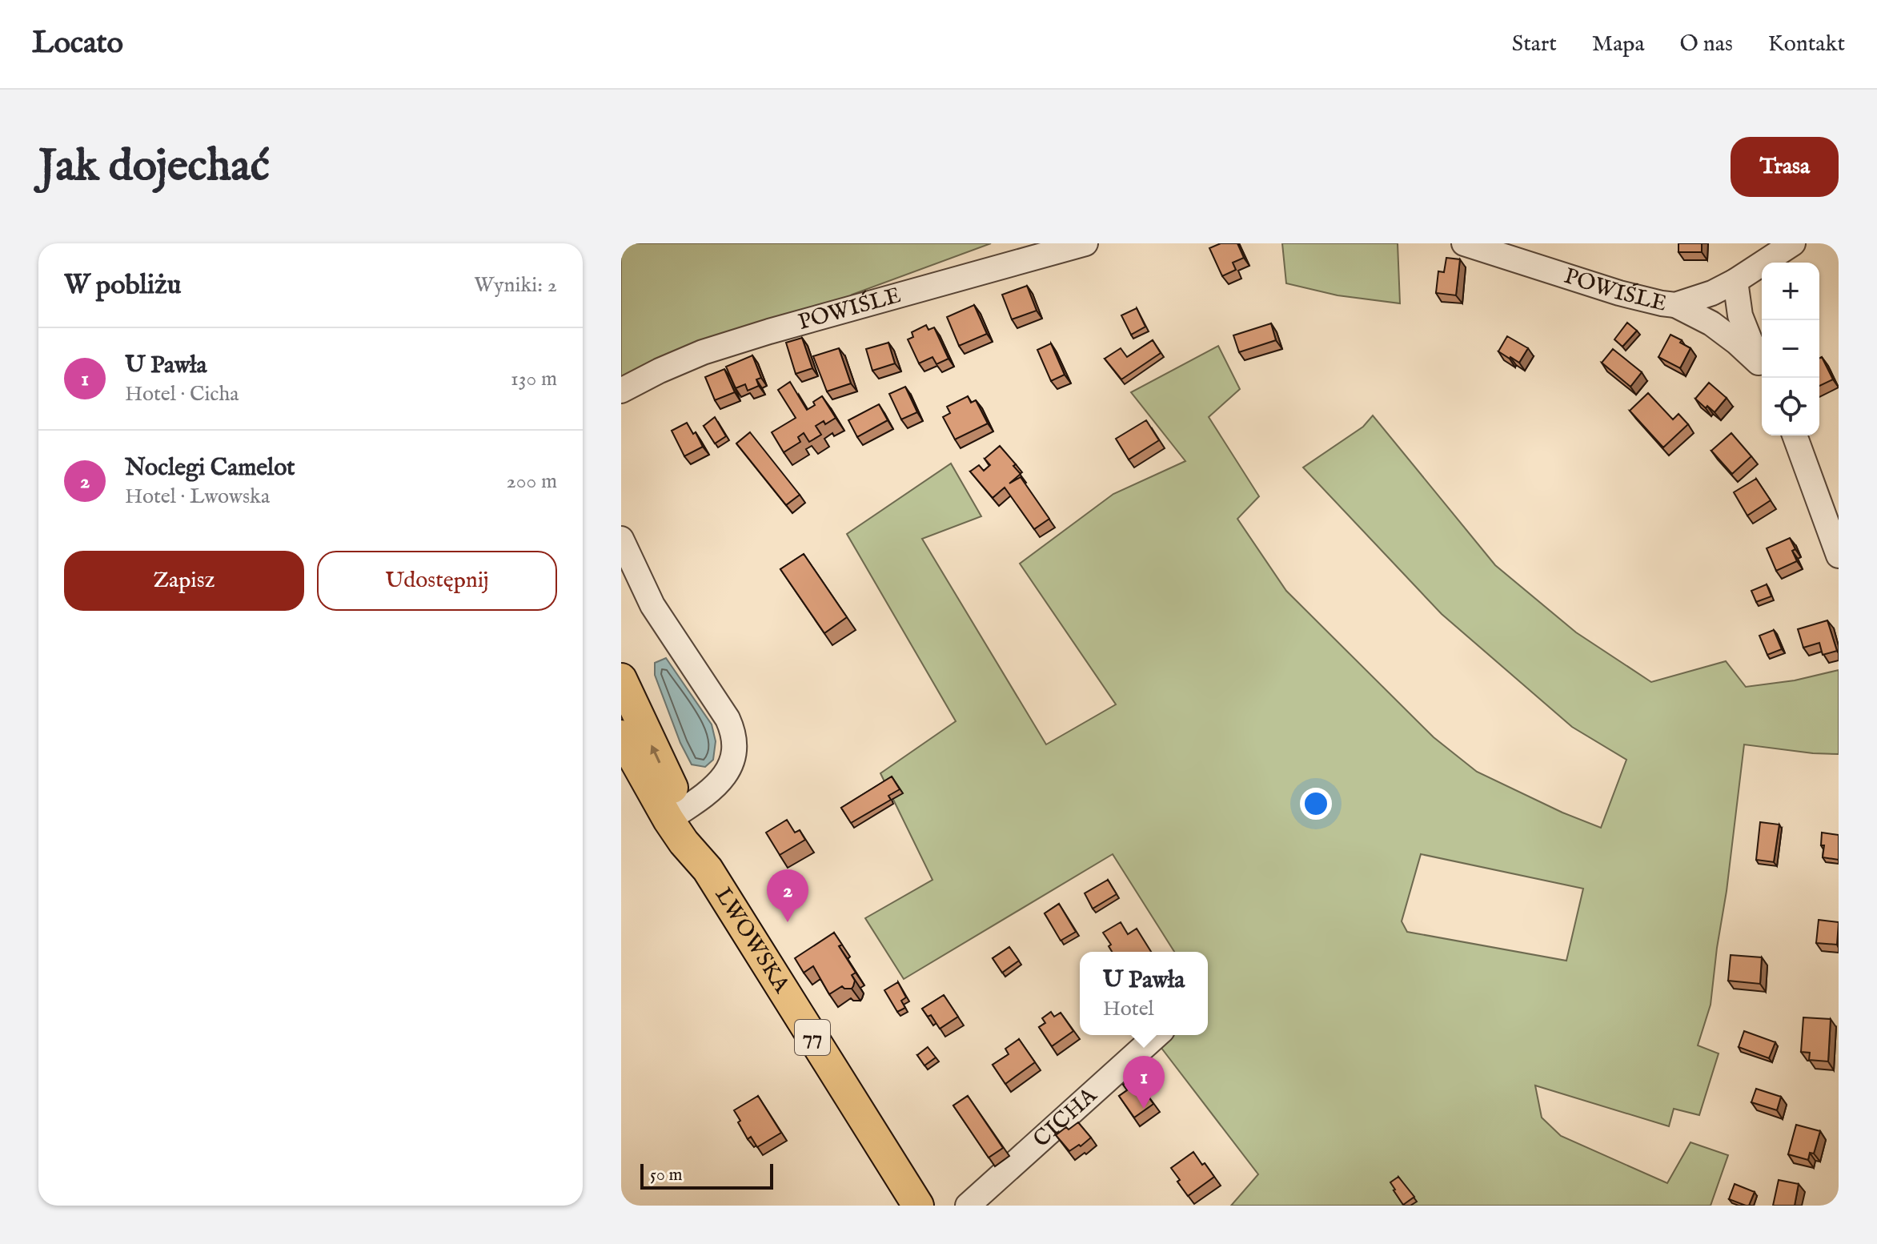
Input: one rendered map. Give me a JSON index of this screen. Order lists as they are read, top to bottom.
{
  "streets": {
    "main road": ["LWOWSKA", "77"],
    "street": ["POWIŚLE", "CICHA"]
  },
  "scale_bar": "50 m",
  "page": {
    "header": "Locato",
    "nav": [
      "Start",
      "Mapa",
      "O nas",
      "Kontakt"
    ],
    "buttons": [
      "Trasa",
      ["Zapisz", "Udostępnij"]
    ],
    "title": "Jak dojechać",
    "heading": ["W pobliżu", "Wyniki: 2"],
    "map_buttons": ["+", "−"],
    "list": [
      {
        "mark": "1",
        "name": "U Pawła",
        "note": "Hotel · Cicha",
        "value": "130 m"
      },
      {
        "mark": "2",
        "name": "Noclegi Camelot",
        "note": "Hotel · Lwowska",
        "value": "200 m"
      }
    ],
    "pins": ["2", "1"],
    "popup": ["U Pawła", "Hotel"],
    "scale": "50 m"
  }
}
